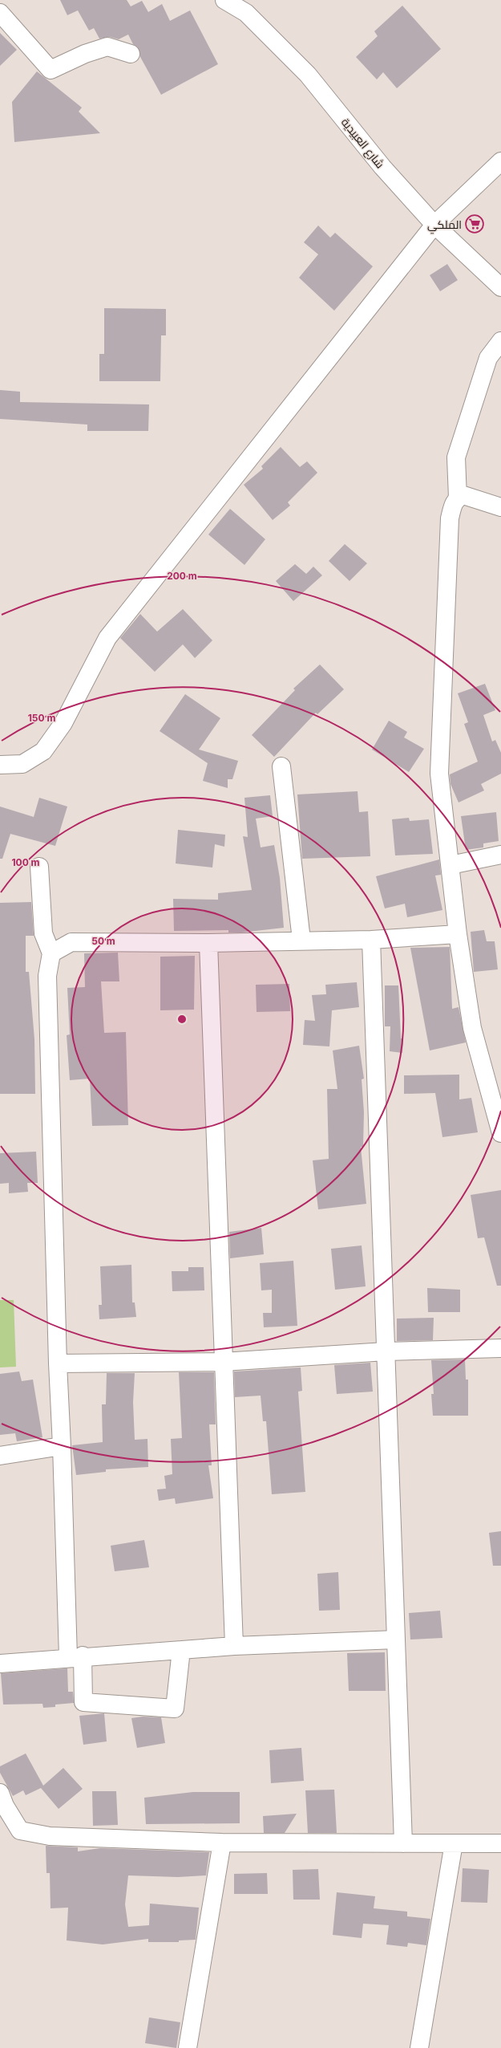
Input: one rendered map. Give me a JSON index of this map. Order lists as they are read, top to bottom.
{
  "streets": {
    "street": ["شارع العبيدية"]
  },
  "places": {
    "supermarket": ["الملكي"]
  },
  "rings": [
    "200 m",
    "150 m",
    "100 m",
    "50 m"
  ]
}
